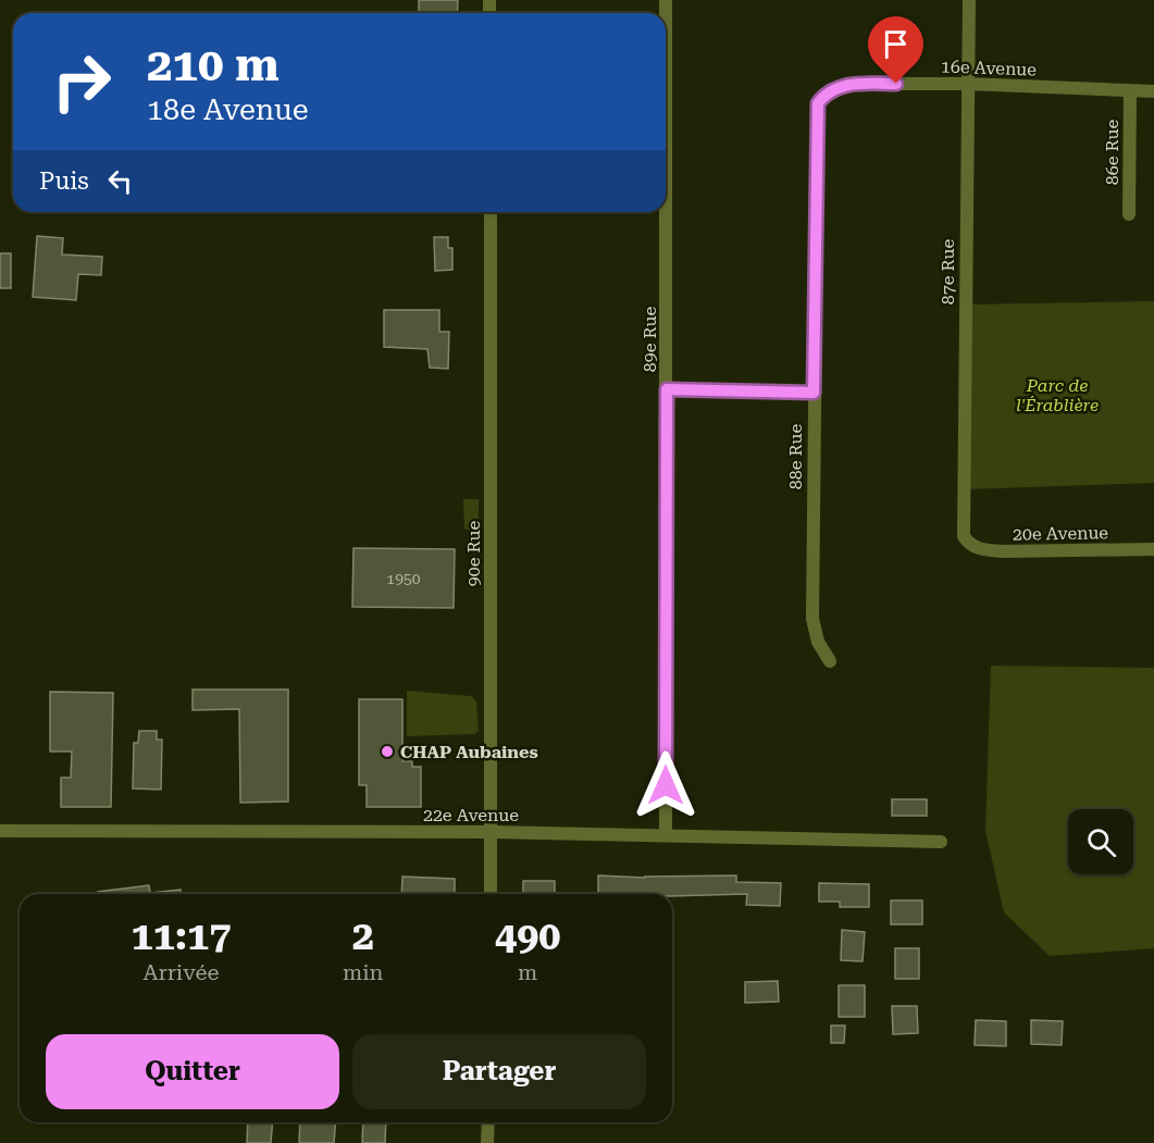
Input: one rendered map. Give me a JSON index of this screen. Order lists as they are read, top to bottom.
{
  "streets": {
    "street": [
      "16e Avenue",
      "86e Rue",
      "87e Rue",
      "89e Rue",
      "88e Rue",
      "20e Avenue",
      "90e Rue",
      "22e Avenue"
    ]
  },
  "crossings": [
    ["16e Avenue", "86e Rue"],
    ["16e Avenue", "87e Rue"],
    ["16e Avenue", "88e Rue"],
    ["87e Rue", "20e Avenue"],
    ["89e Rue", "22e Avenue"],
    ["90e Rue", "22e Avenue"]
  ],
  "parks": ["Parc de l'Érablière"],
  "places": ["CHAP Aubaines"],
  "house_numbers": ["1950"],
  "page": {
    "turn": ["210 m", "18e Avenue"],
    "then": "Puis",
    "eta": [
      "11:17",
      "Arrivée",
      "2",
      "min",
      "490",
      "m"
    ],
    "buttons": ["Quitter", "Partager"]
  }
}
